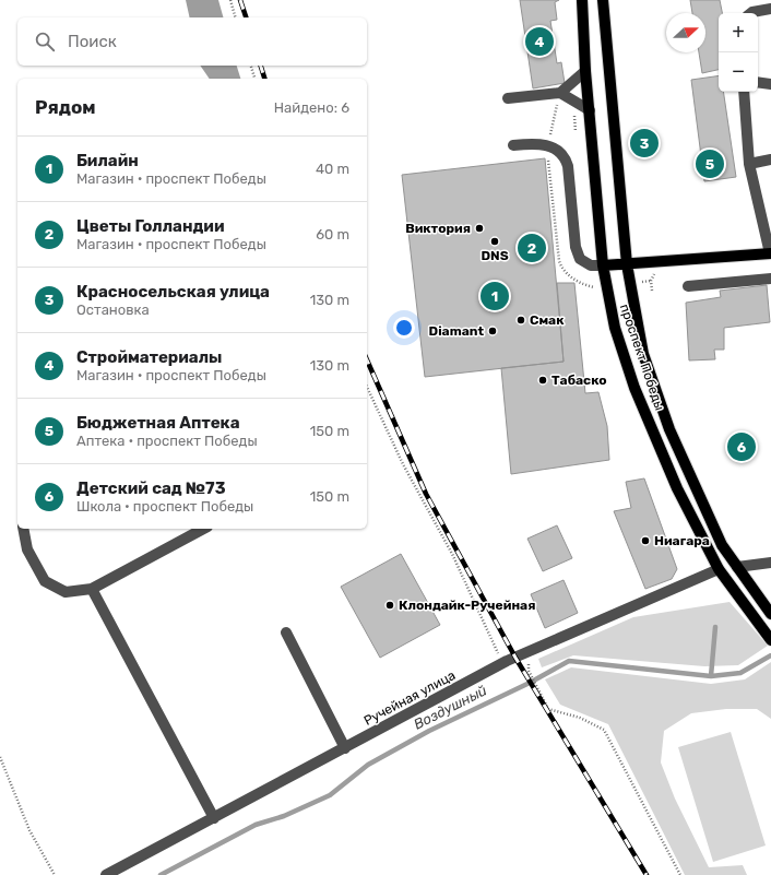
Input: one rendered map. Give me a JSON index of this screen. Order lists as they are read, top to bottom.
{
  "streets": {
    "main road": ["проспект Победы", "Ручейная улица"]
  },
  "crossings": [
    ["проспект Победы", "Ручейная улица"]
  ],
  "water": ["Воздушный"],
  "places": [
    "Виктория",
    "DNS",
    "Смак",
    "Diamant",
    "Табаско",
    "Ниагара",
    "Клондайк-Ручейная"
  ],
  "north": "right",
  "page": {
    "map_buttons": ["+", "−"],
    "search": "Поиск",
    "pins": [
      "4",
      "3",
      "5",
      "2",
      "1",
      "6"
    ],
    "heading": ["Рядом", "Найдено: 6"],
    "list": [
      {
        "mark": "1",
        "name": "Билайн",
        "note": "Магазин · проспект Победы",
        "value": "40 m"
      },
      {
        "mark": "2",
        "name": "Цветы Голландии",
        "note": "Магазин · проспект Победы",
        "value": "60 m"
      },
      {
        "mark": "3",
        "name": "Красносельская улица",
        "note": "Остановка",
        "value": "130 m"
      },
      {
        "mark": "4",
        "name": "Стройматериалы",
        "note": "Магазин · проспект Победы",
        "value": "130 m"
      },
      {
        "mark": "5",
        "name": "Бюджетная Аптека",
        "note": "Аптека · проспект Победы",
        "value": "150 m"
      },
      {
        "mark": "6",
        "name": "Детский сад №73",
        "note": "Школа · проспект Победы",
        "value": "150 m"
      }
    ]
  }
}
